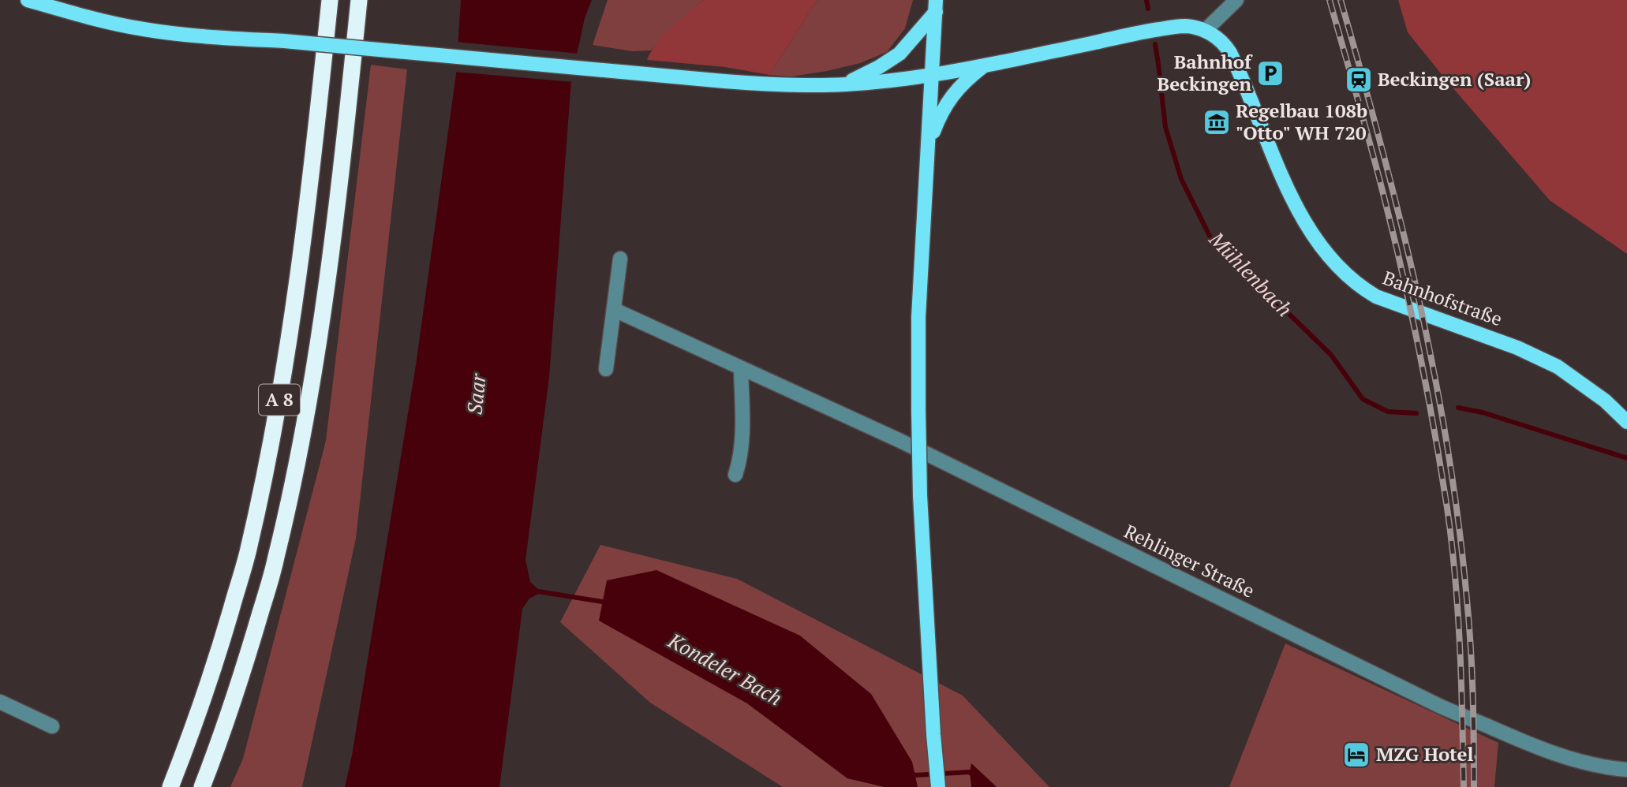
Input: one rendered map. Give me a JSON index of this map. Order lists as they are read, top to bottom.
{
  "streets": {
    "highway": ["A 8"],
    "main road": ["Bahnhofstraße"],
    "street": ["Rehlinger Straße"]
  },
  "water": ["Mühlenbach", "Saar", "Kondeler Bach"],
  "places": {
    "parking": ["Bahnhof Beckingen"],
    "station": ["Beckingen (Saar)"],
    "museum": ["Regelbau 108b \"Otto\" WH 720"],
    "hotel": ["MZG Hotel"]
  }
}
